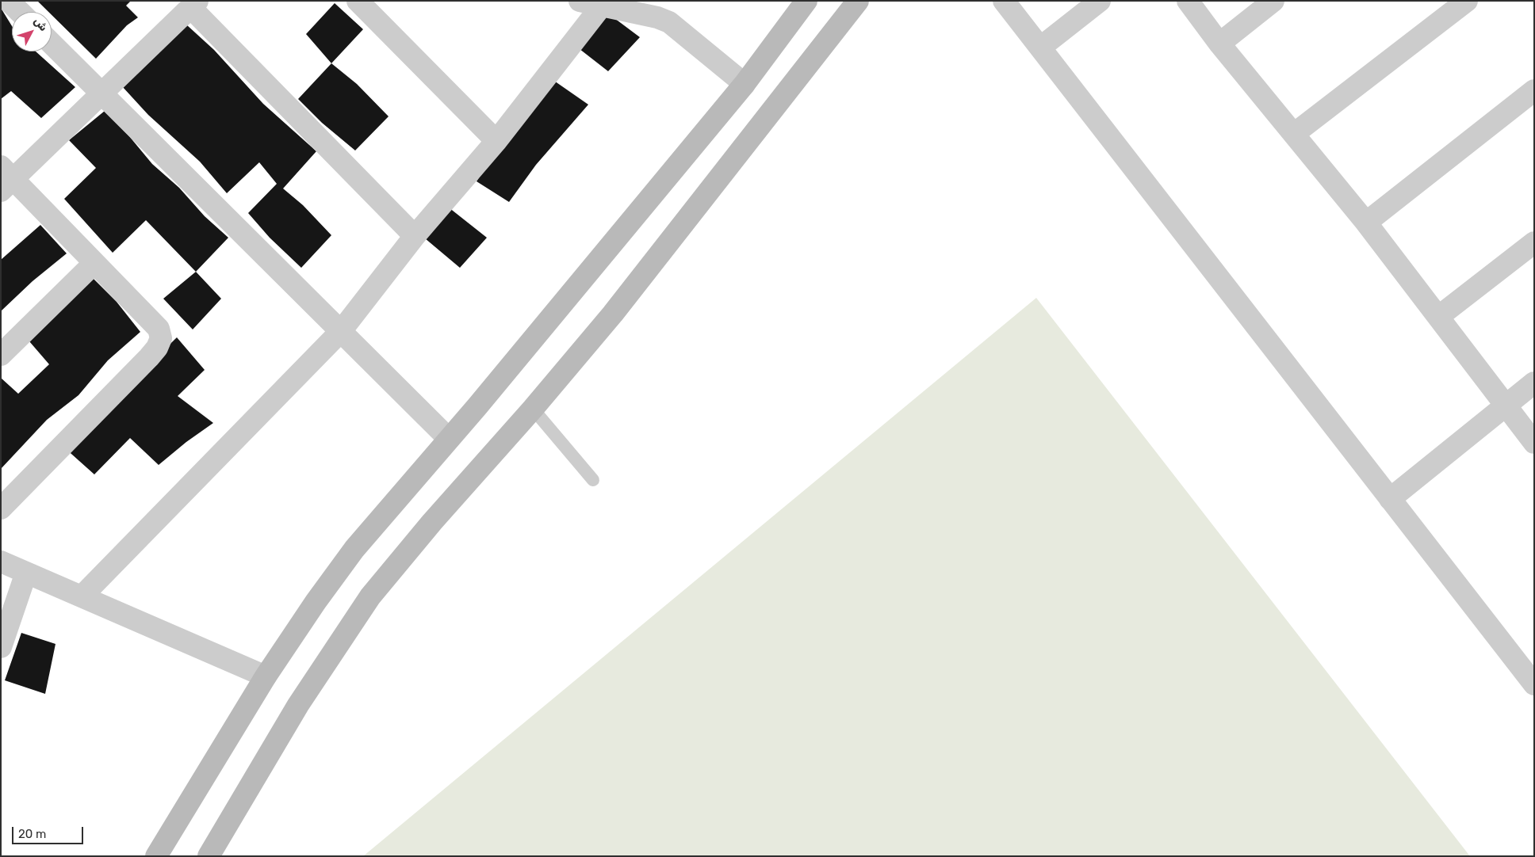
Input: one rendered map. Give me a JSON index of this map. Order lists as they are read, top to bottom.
{
  "scale_bar": "20 m",
  "north": "top right"
}
